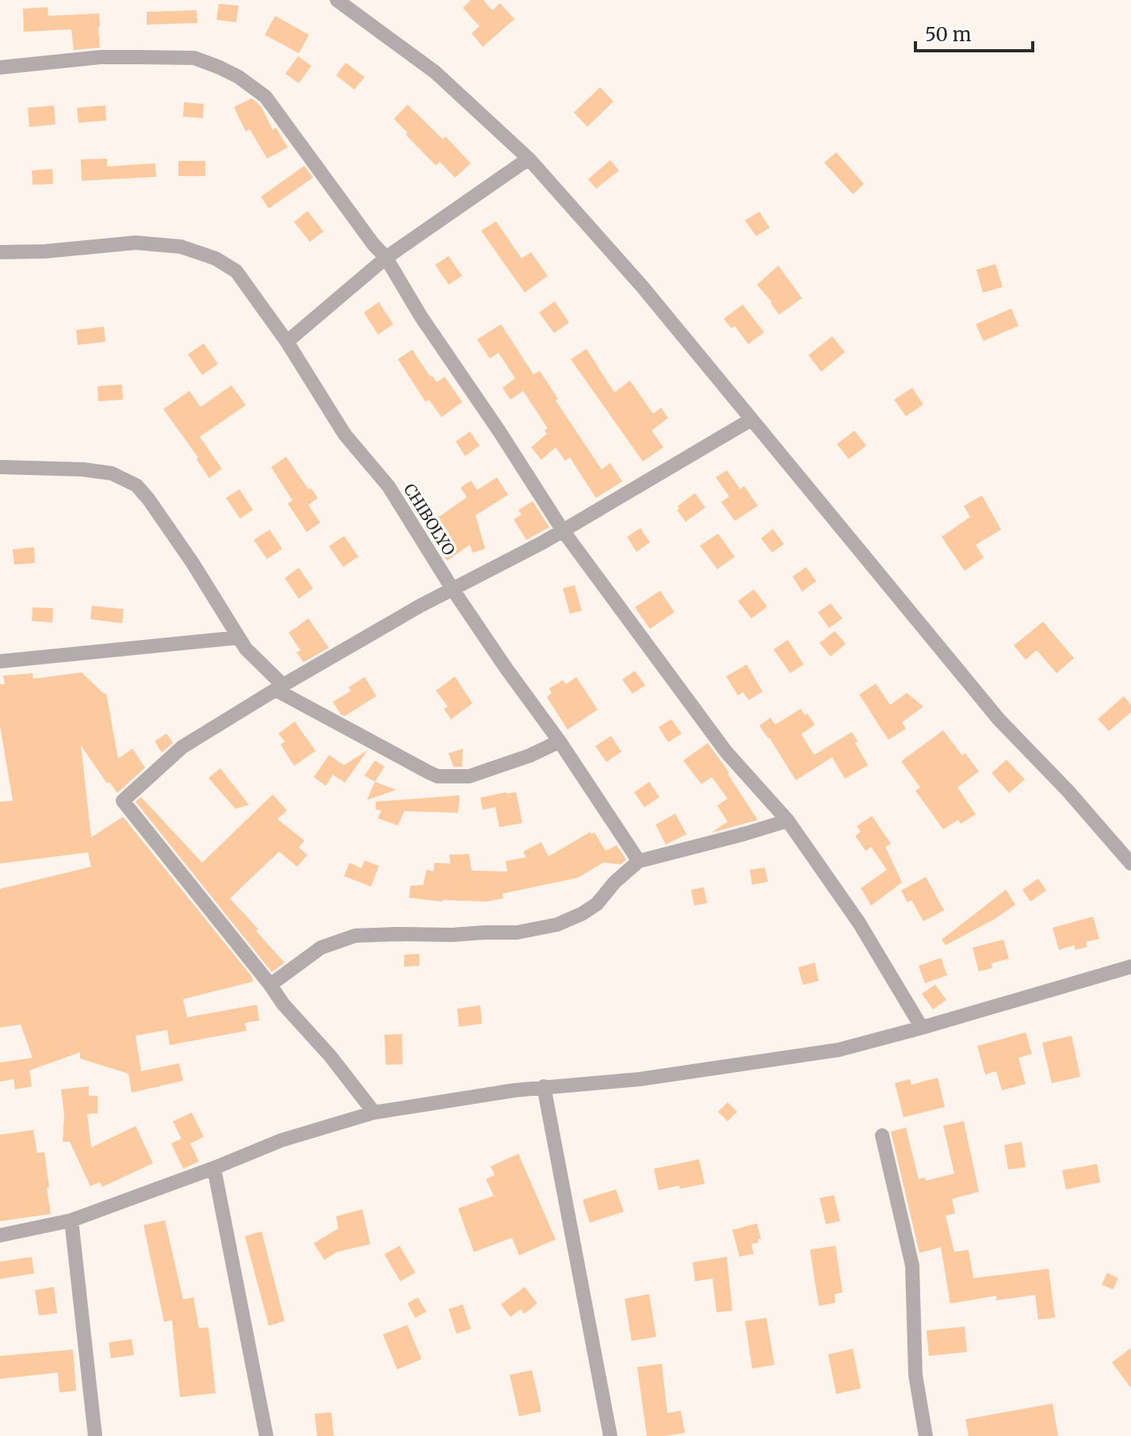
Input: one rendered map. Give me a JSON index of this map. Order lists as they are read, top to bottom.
{
  "streets": {
    "street": ["CHIBOLYO"]
  },
  "scale_bar": "50 m"
}
